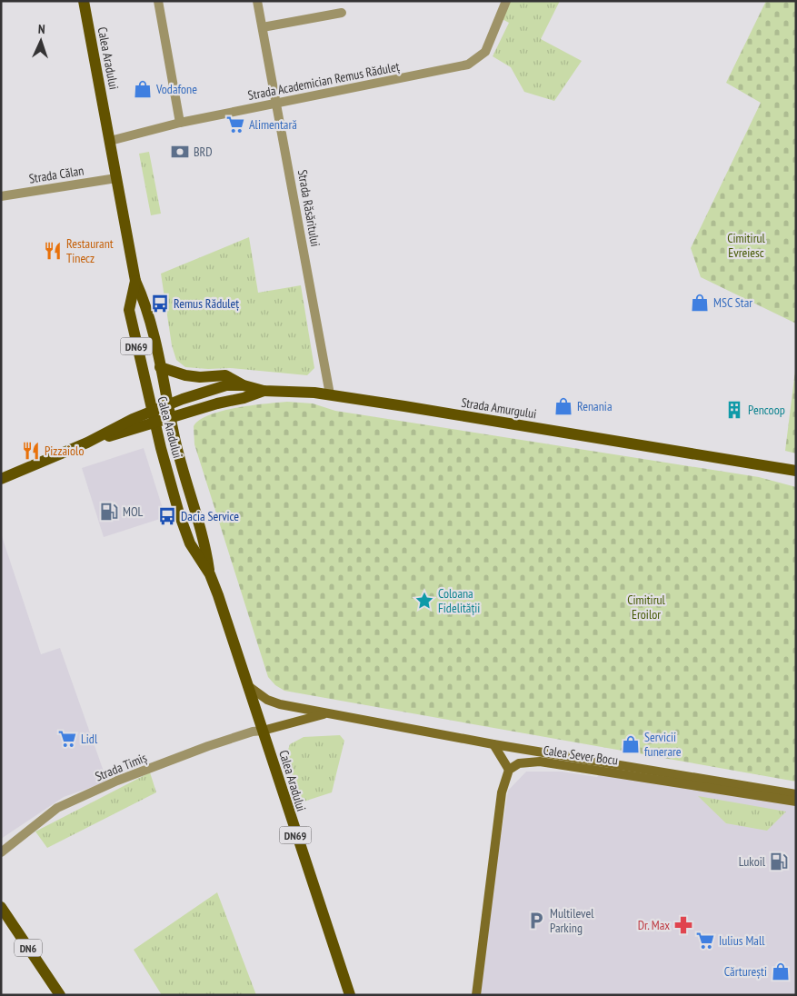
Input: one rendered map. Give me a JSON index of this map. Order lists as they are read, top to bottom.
{
  "streets": {
    "main road": [
      "Calea Aradului",
      "DN69",
      "Strada Amurgului",
      "Calea Sever Bocu",
      "DN6"
    ],
    "street": [
      "Strada Academician Remus Răduleț",
      "Strada Călan",
      "Strada Răsăritului",
      "Strada Timiș"
    ]
  },
  "crossings": [
    ["Calea Aradului", "Strada Academician Remus Răduleț"],
    ["Calea Aradului", "Strada Călan"],
    ["Calea Aradului", "Strada Amurgului"],
    ["Calea Aradului", "Calea Sever Bocu"],
    ["Calea Aradului", "Strada Timiș"],
    ["Strada Academician Remus Răduleț", "Strada Răsăritului"],
    ["Strada Răsăritului", "Strada Amurgului"]
  ],
  "parks": ["Cimitirul Evreiesc", "Cimitirul Eroilor"],
  "places": {
    "shop": [
      "Vodafone",
      "MSC Star",
      "Renania",
      "Servicii funerare",
      "Cărturești"
    ],
    "supermarket": ["Alimentară", "Lidl", "Iulius Mall"],
    "bank": ["BRD"],
    "restaurant": ["Restaurant Tinecz", "Pizzaiolo"],
    "bus stop": ["Remus Răduleț", "Dacia Service"],
    "building": ["Pencoop"],
    "fuel station": ["MOL", "Lukoil"],
    "place": ["Coloana Fidelității"],
    "parking": ["Multilevel Parking"],
    "pharmacy": ["Dr. Max"]
  },
  "north": "top"
}
